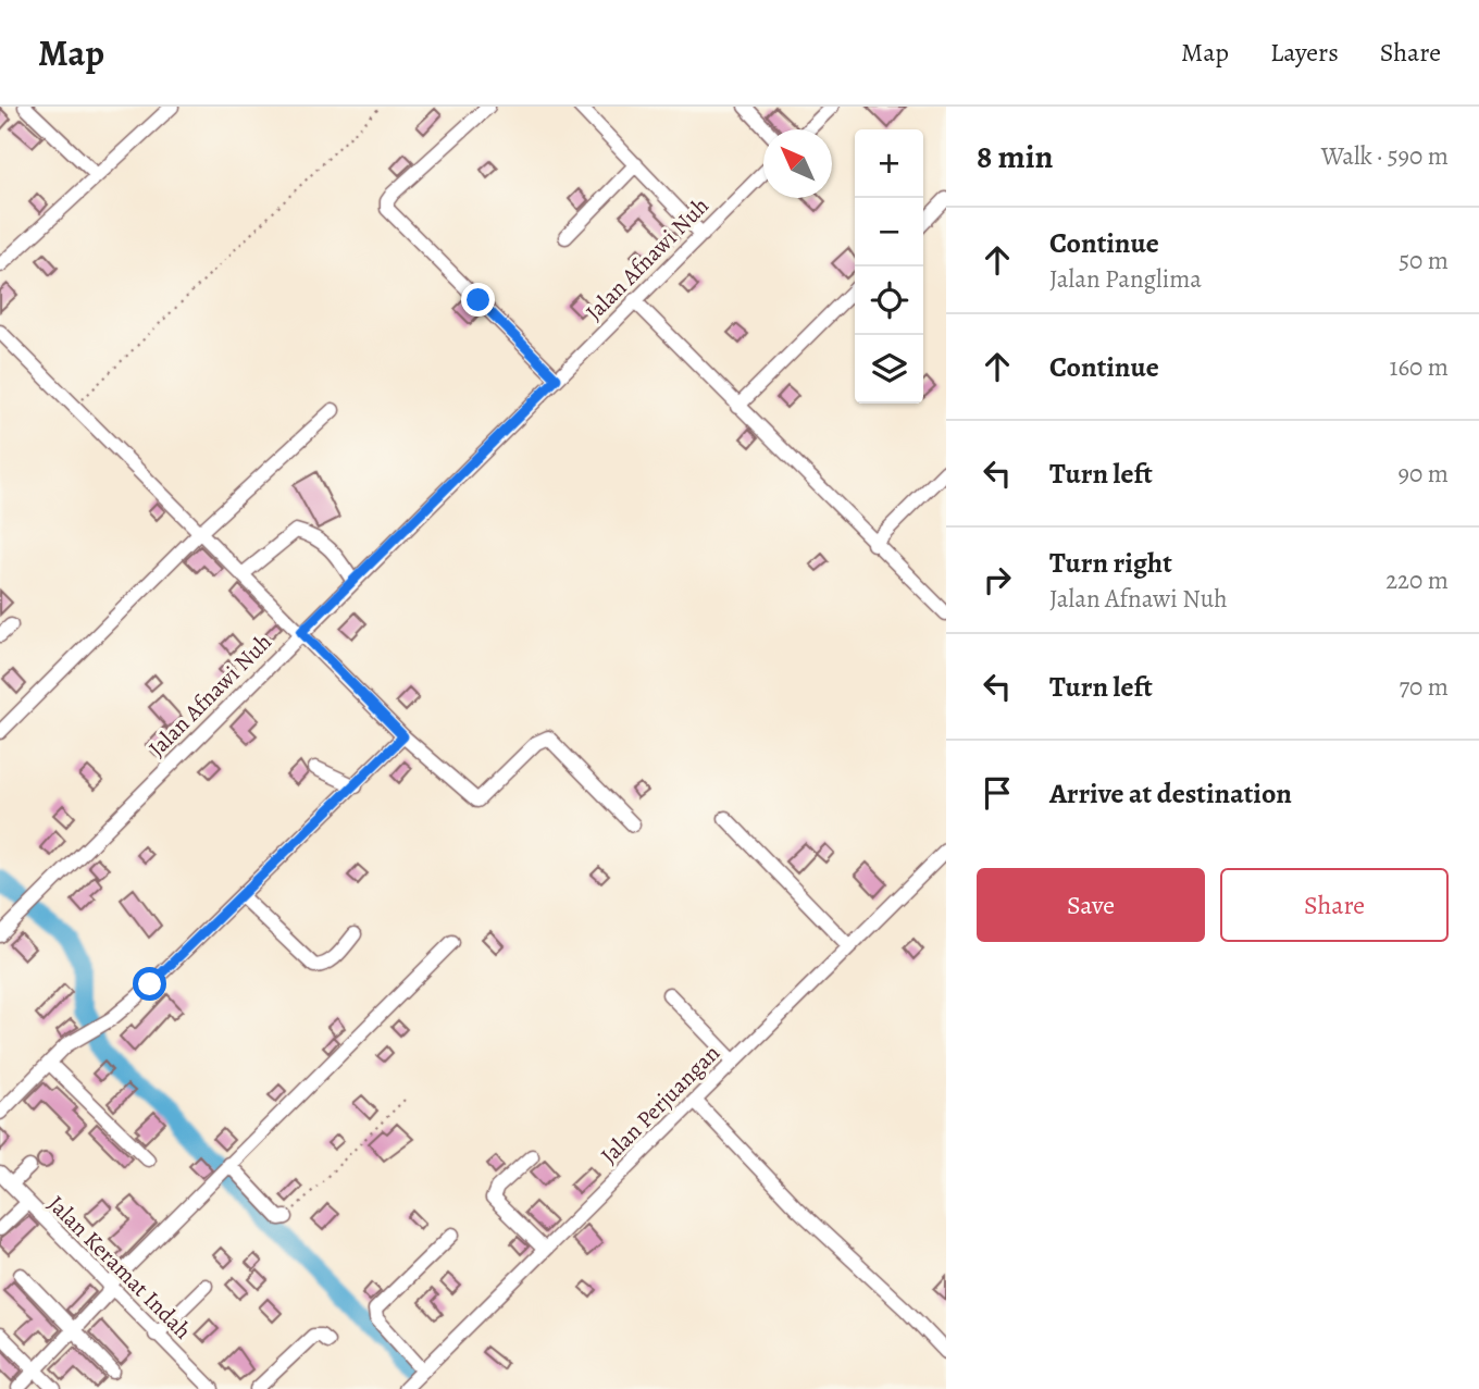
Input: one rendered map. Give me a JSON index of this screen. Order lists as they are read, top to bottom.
{
  "streets": {
    "street": ["Jalan Afnawi Nuh", "Jalan Perjuangan", "Jalan Keramat Indah"]
  },
  "north": "top left",
  "page": {
    "header": "Map",
    "nav": ["Map", "Layers", "Share"],
    "heading": ["8 min", "Walk · 590 m"],
    "map_buttons": ["+", "−"],
    "list": [
      ["Continue", "Jalan Panglima", "50 m"],
      ["Continue", "160 m"],
      ["Turn left", "90 m"],
      ["Turn right", "Jalan Afnawi Nuh", "220 m"],
      ["Turn left", "70 m"],
      "Arrive at destination"
    ],
    "buttons": ["Save", "Share"]
  }
}
